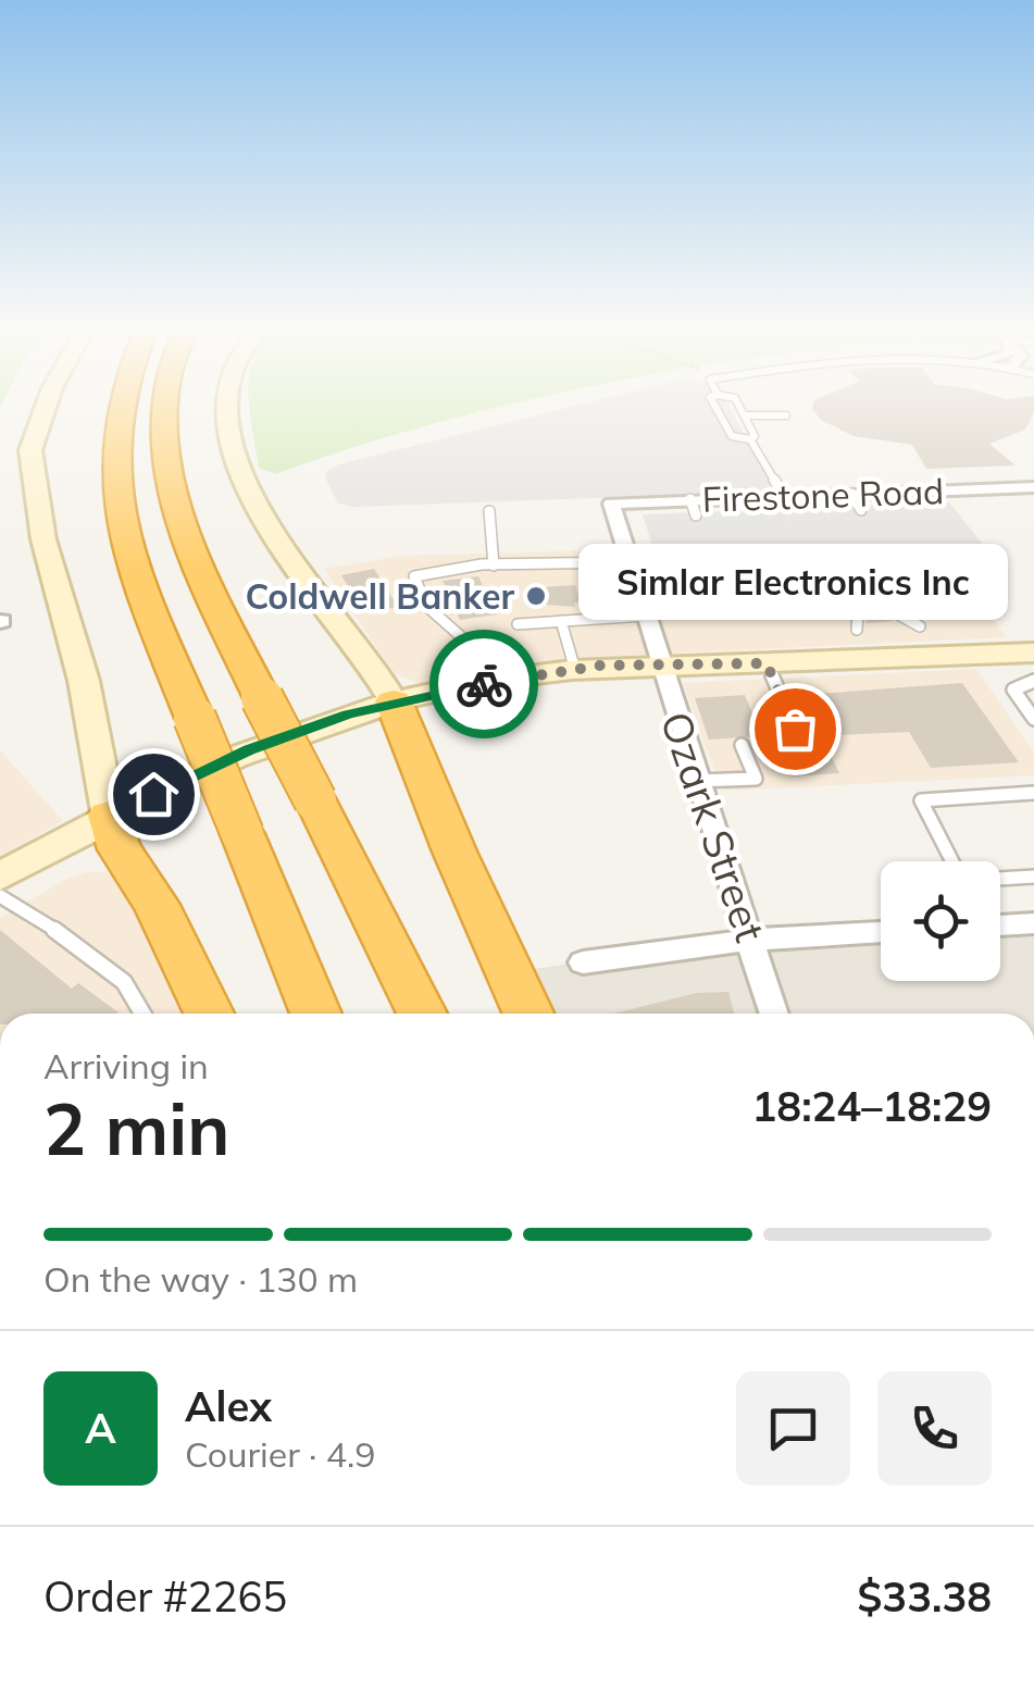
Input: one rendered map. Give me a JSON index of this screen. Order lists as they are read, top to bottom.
{
  "streets": {
    "street": ["Firestone Road", "Ozark Street"]
  },
  "crossings": [
    ["Firestone Road", "Ozark Street"]
  ],
  "places": ["Coldwell Banker", "Simlar Electronics Inc"],
  "page": {
    "bubble": "Simlar Electronics Inc",
    "heading": ["2 min", "Arriving in", "18:24–18:29"],
    "panel": [
      "Alex",
      "Courier · 4.9",
      "Order #2265",
      "$33.38"
    ],
    "bar": "On the way · 130 m",
    "round": "A"
  }
}
